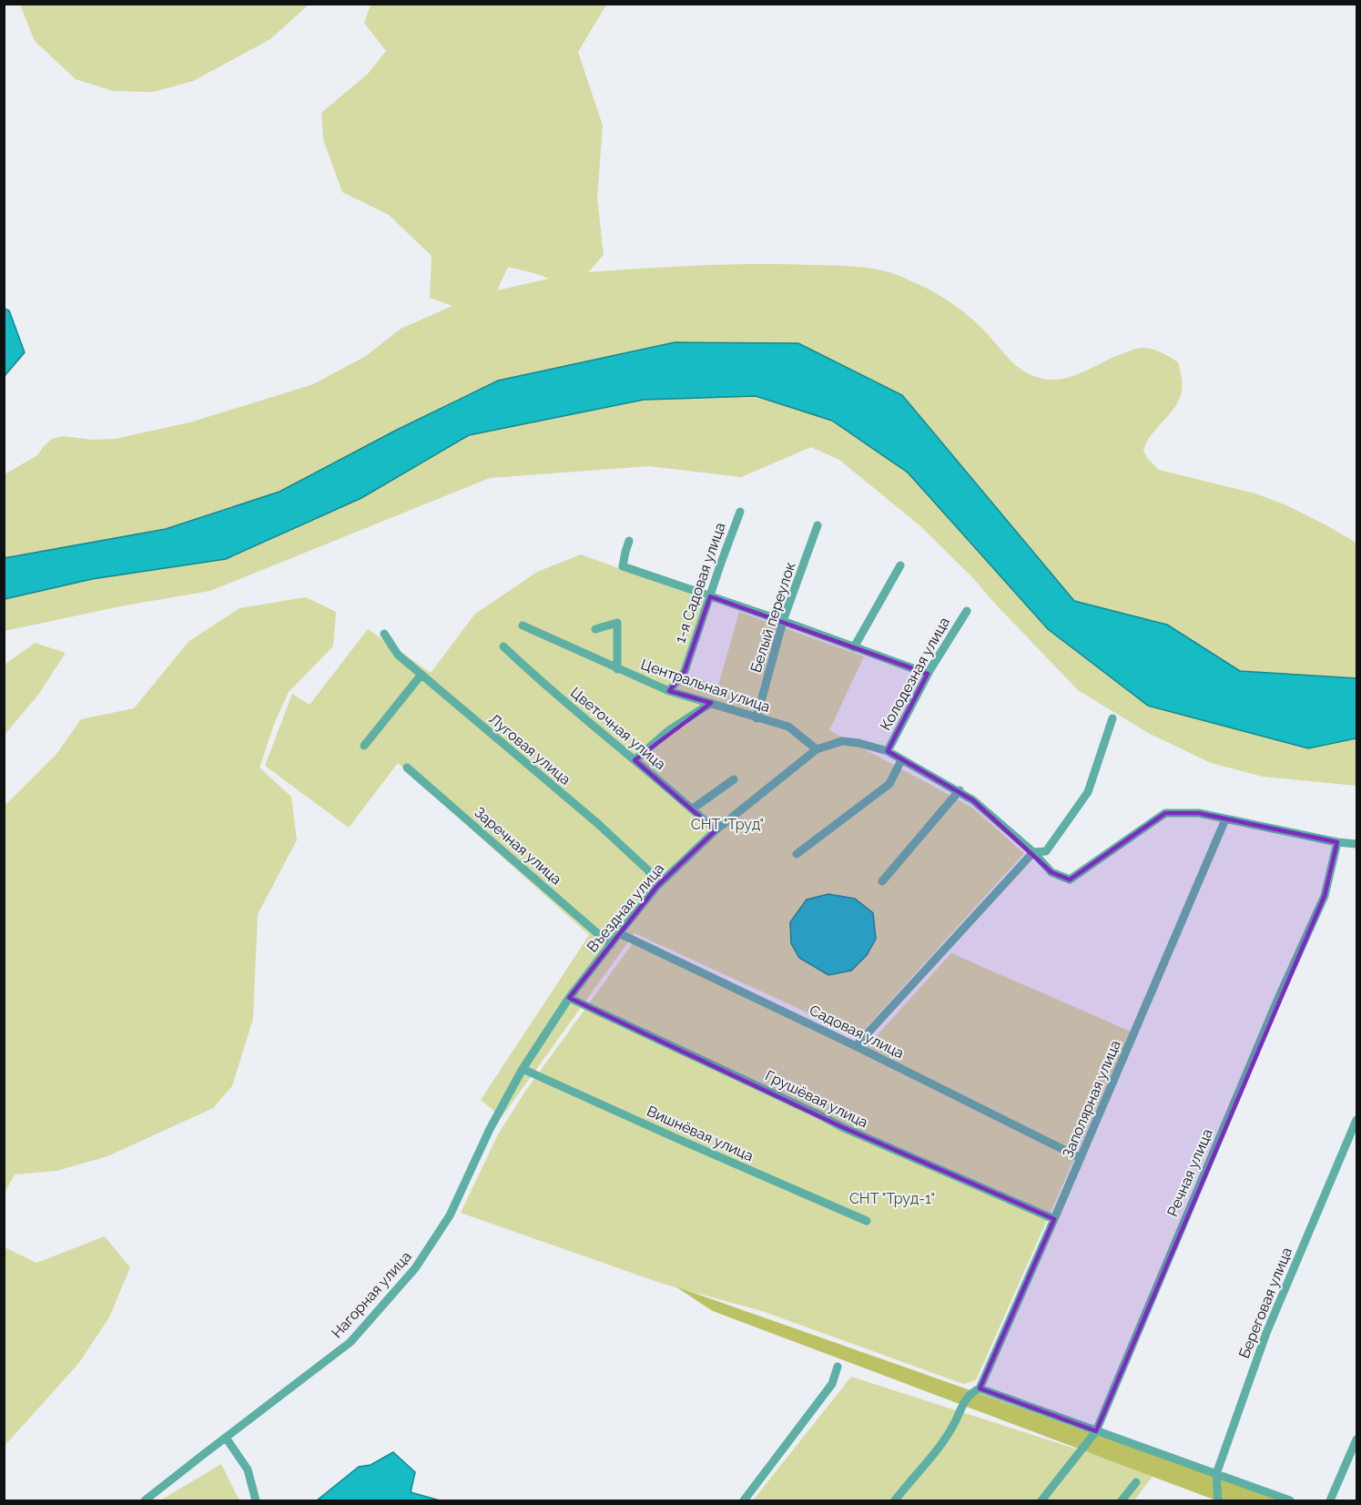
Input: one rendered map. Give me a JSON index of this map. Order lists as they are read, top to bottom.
{
  "streets": {
    "street": [
      "1-я Садовая улица",
      "Белый переулок",
      "Колодезная улица",
      "Центральная улица",
      "Цветочная улица",
      "Луговая улица",
      "Заречная улица",
      "Въездная улица",
      "Садовая улица",
      "Грушёвая улица",
      "Заполярная улица",
      "Вишнёвая улица",
      "Речная улица",
      "Нагорная улица",
      "Береговая улица"
    ]
  },
  "crossings": [
    ["1-я Садовая улица", "Центральная улица"],
    ["Белый переулок", "Центральная улица"],
    ["Колодезная улица", "Въездная улица"],
    ["Центральная улица", "Въездная улица"],
    ["Цветочная улица", "Въездная улица"],
    ["Луговая улица", "Въездная улица"],
    ["Заречная улица", "Въездная улица"],
    ["Въездная улица", "Садовая улица"],
    ["Въездная улица", "Грушёвая улица"],
    ["Въездная улица", "Заполярная улица"],
    ["Въездная улица", "Вишнёвая улица"],
    ["Въездная улица", "Нагорная улица"],
    ["Садовая улица", "Заполярная улица"],
    ["Грушёвая улица", "Заполярная улица"]
  ],
  "parks": ["СНТ \"Труд\"", "СНТ \"Труд-1\""]
}
